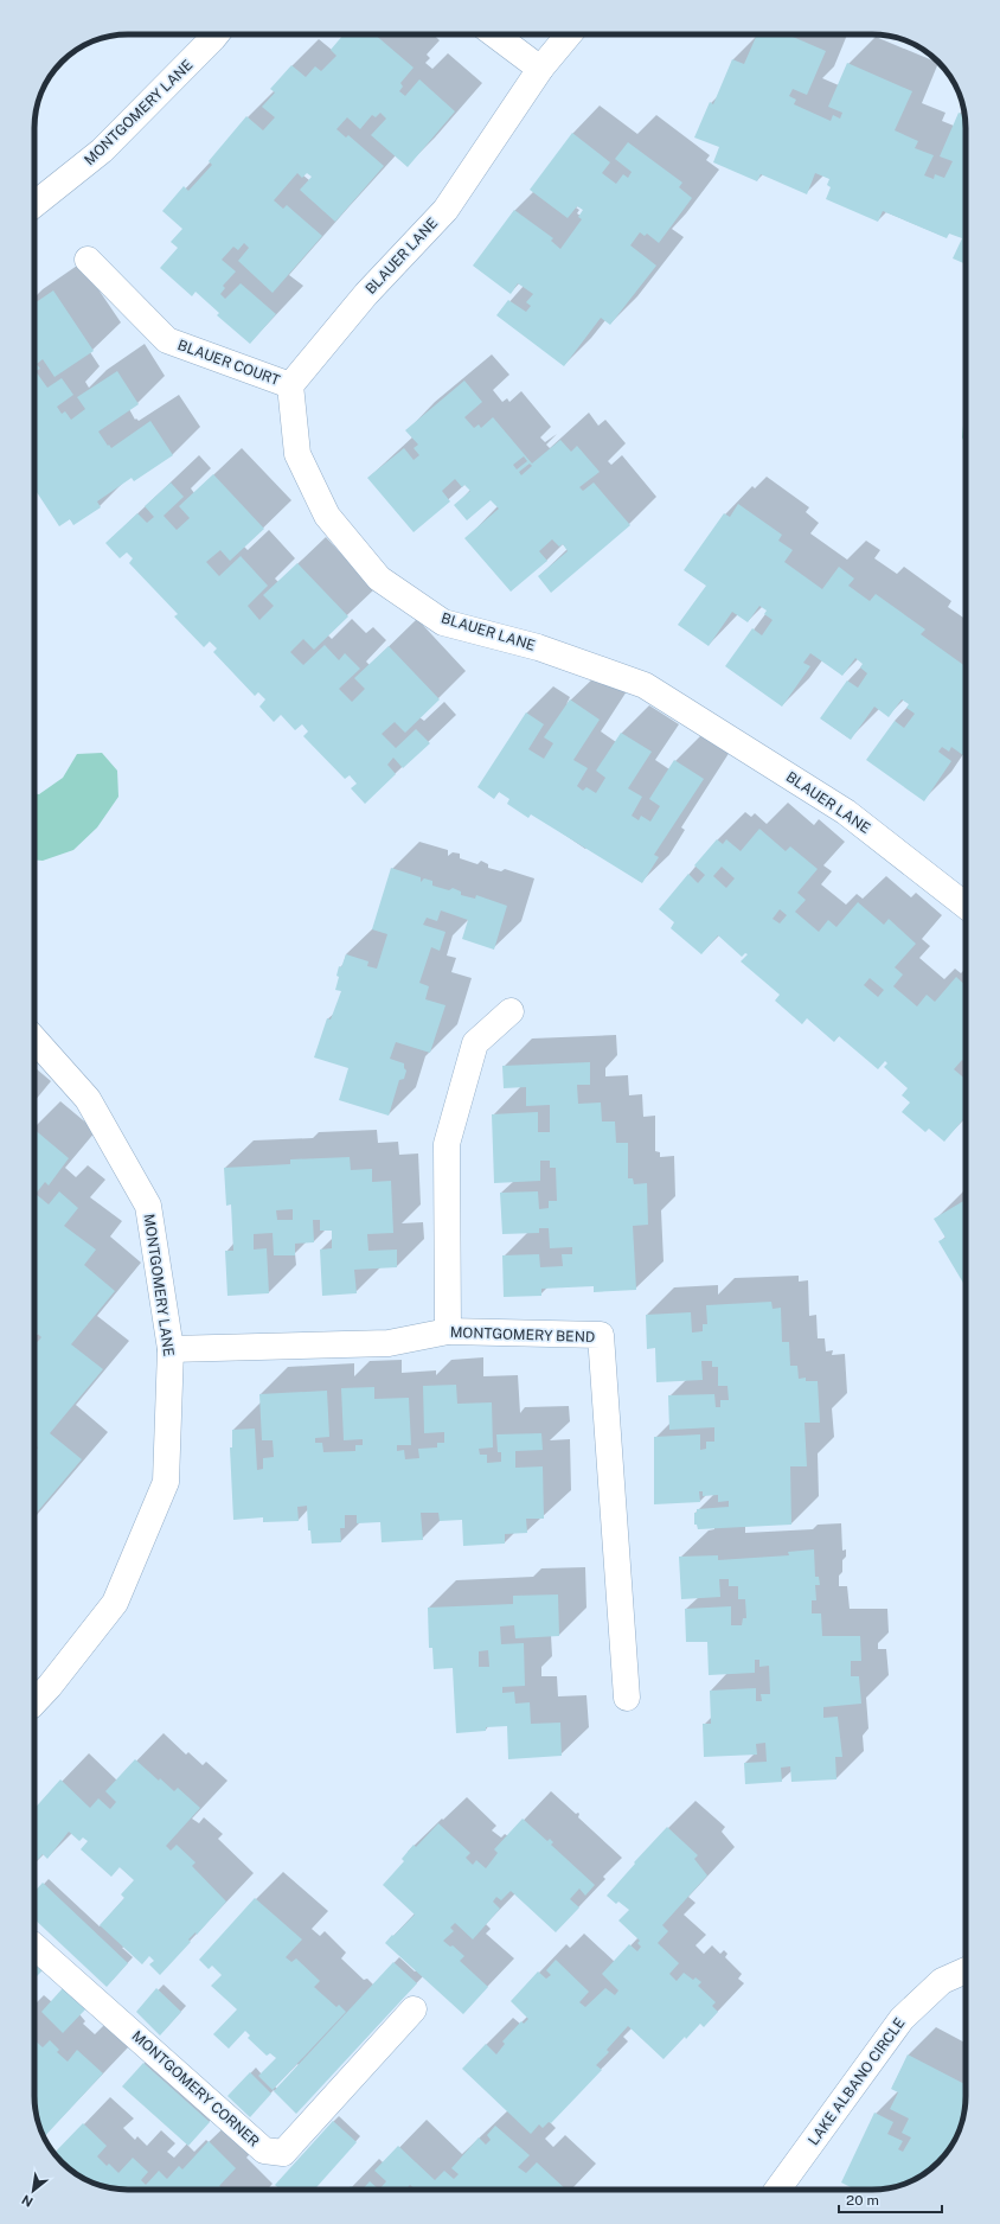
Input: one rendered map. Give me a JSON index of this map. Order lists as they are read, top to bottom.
{
  "streets": {
    "street": [
      "MONTGOMERY LANE",
      "BLAUER LANE",
      "BLAUER COURT",
      "MONTGOMERY BEND",
      "LAKE ALBANO CIRCLE",
      "MONTGOMERY CORNER"
    ]
  },
  "crossings": [
    ["MONTGOMERY LANE", "MONTGOMERY BEND"],
    ["BLAUER LANE", "BLAUER COURT"]
  ],
  "scale_bar": "20 m",
  "north": "bottom left"
}
